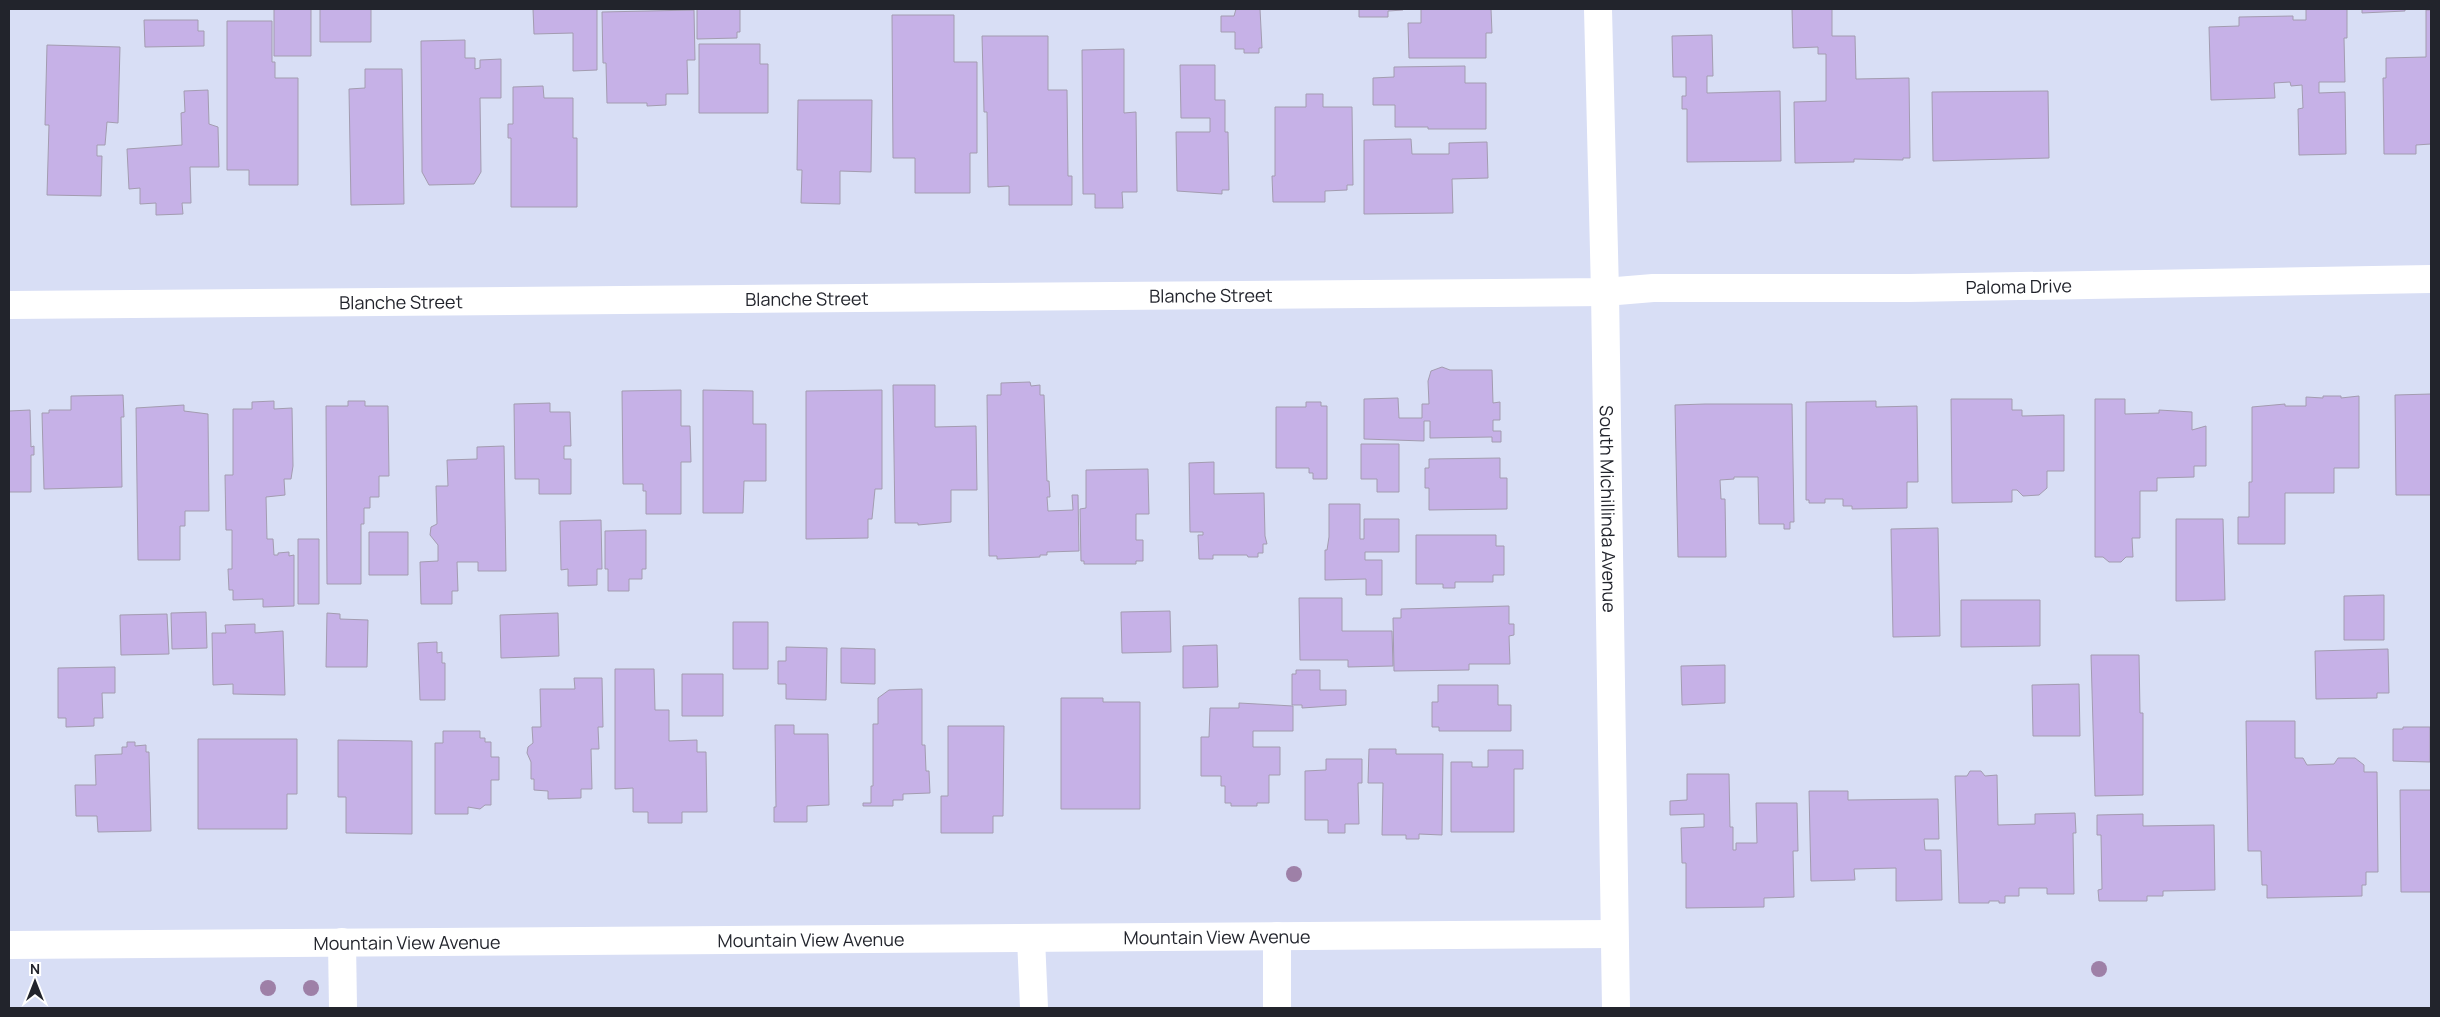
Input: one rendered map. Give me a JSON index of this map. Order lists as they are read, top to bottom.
{
  "streets": {
    "street": [
      "Paloma Drive",
      "Blanche Street",
      "South Michillinda Avenue",
      "Mountain View Avenue"
    ]
  },
  "crossings": [
    ["Paloma Drive", "Blanche Street"],
    ["Paloma Drive", "South Michillinda Avenue"],
    ["Blanche Street", "South Michillinda Avenue"],
    ["South Michillinda Avenue", "Mountain View Avenue"]
  ],
  "north": "top"
}
